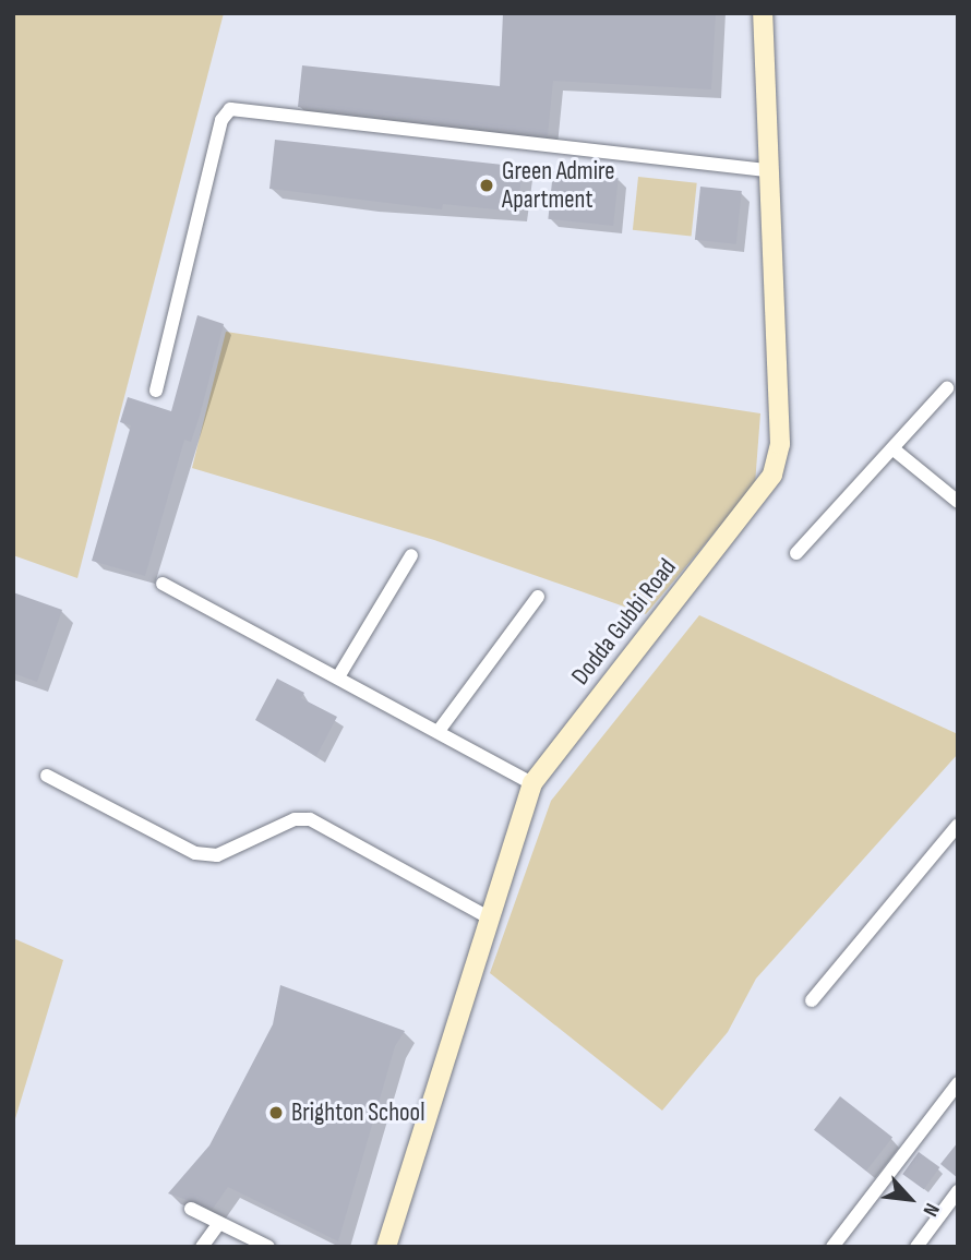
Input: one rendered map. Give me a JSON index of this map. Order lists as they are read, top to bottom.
{
  "streets": {
    "street": ["Dodda Gubbi Road"]
  },
  "places": ["Green Admire Apartment", "Brighton School"],
  "north": "bottom right"
}
